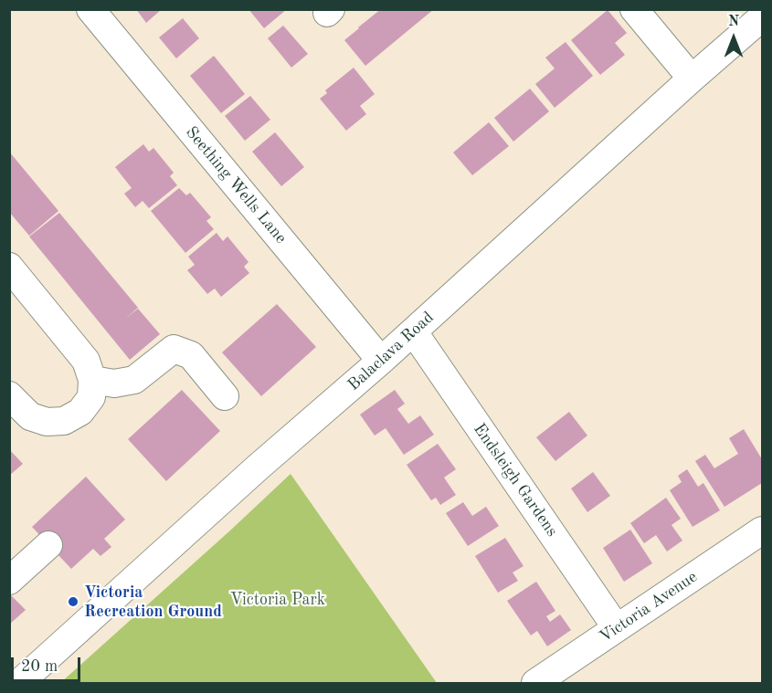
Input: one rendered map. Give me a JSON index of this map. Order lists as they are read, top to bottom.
{
  "streets": {
    "street": [
      "Seething Wells Lane",
      "Balaclava Road",
      "Endsleigh Gardens",
      "Victoria Avenue"
    ]
  },
  "crossings": [
    ["Seething Wells Lane", "Balaclava Road"],
    ["Balaclava Road", "Endsleigh Gardens"],
    ["Endsleigh Gardens", "Victoria Avenue"]
  ],
  "parks": ["Victoria Park"],
  "places": ["Victoria Recreation Ground"],
  "scale_bar": "20 m",
  "north": "top"
}
